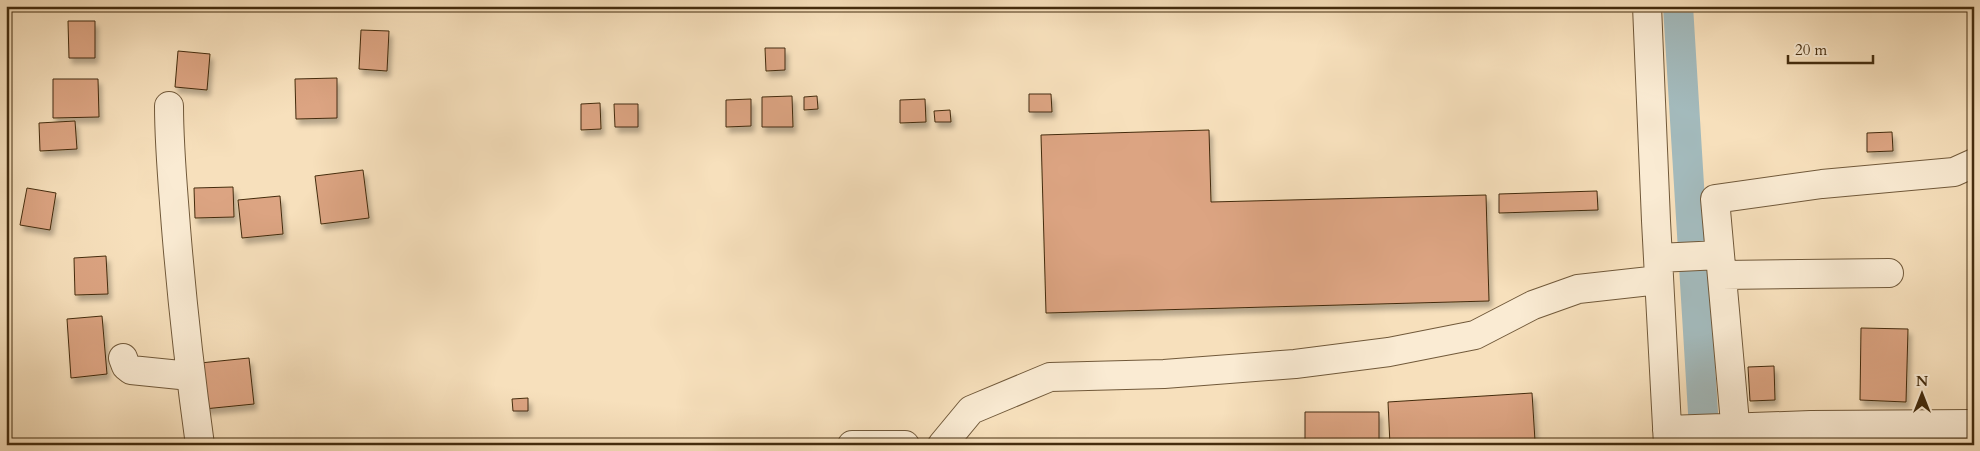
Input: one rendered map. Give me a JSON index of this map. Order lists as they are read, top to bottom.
{
  "scale_bar": "20 m",
  "north": "top"
}
